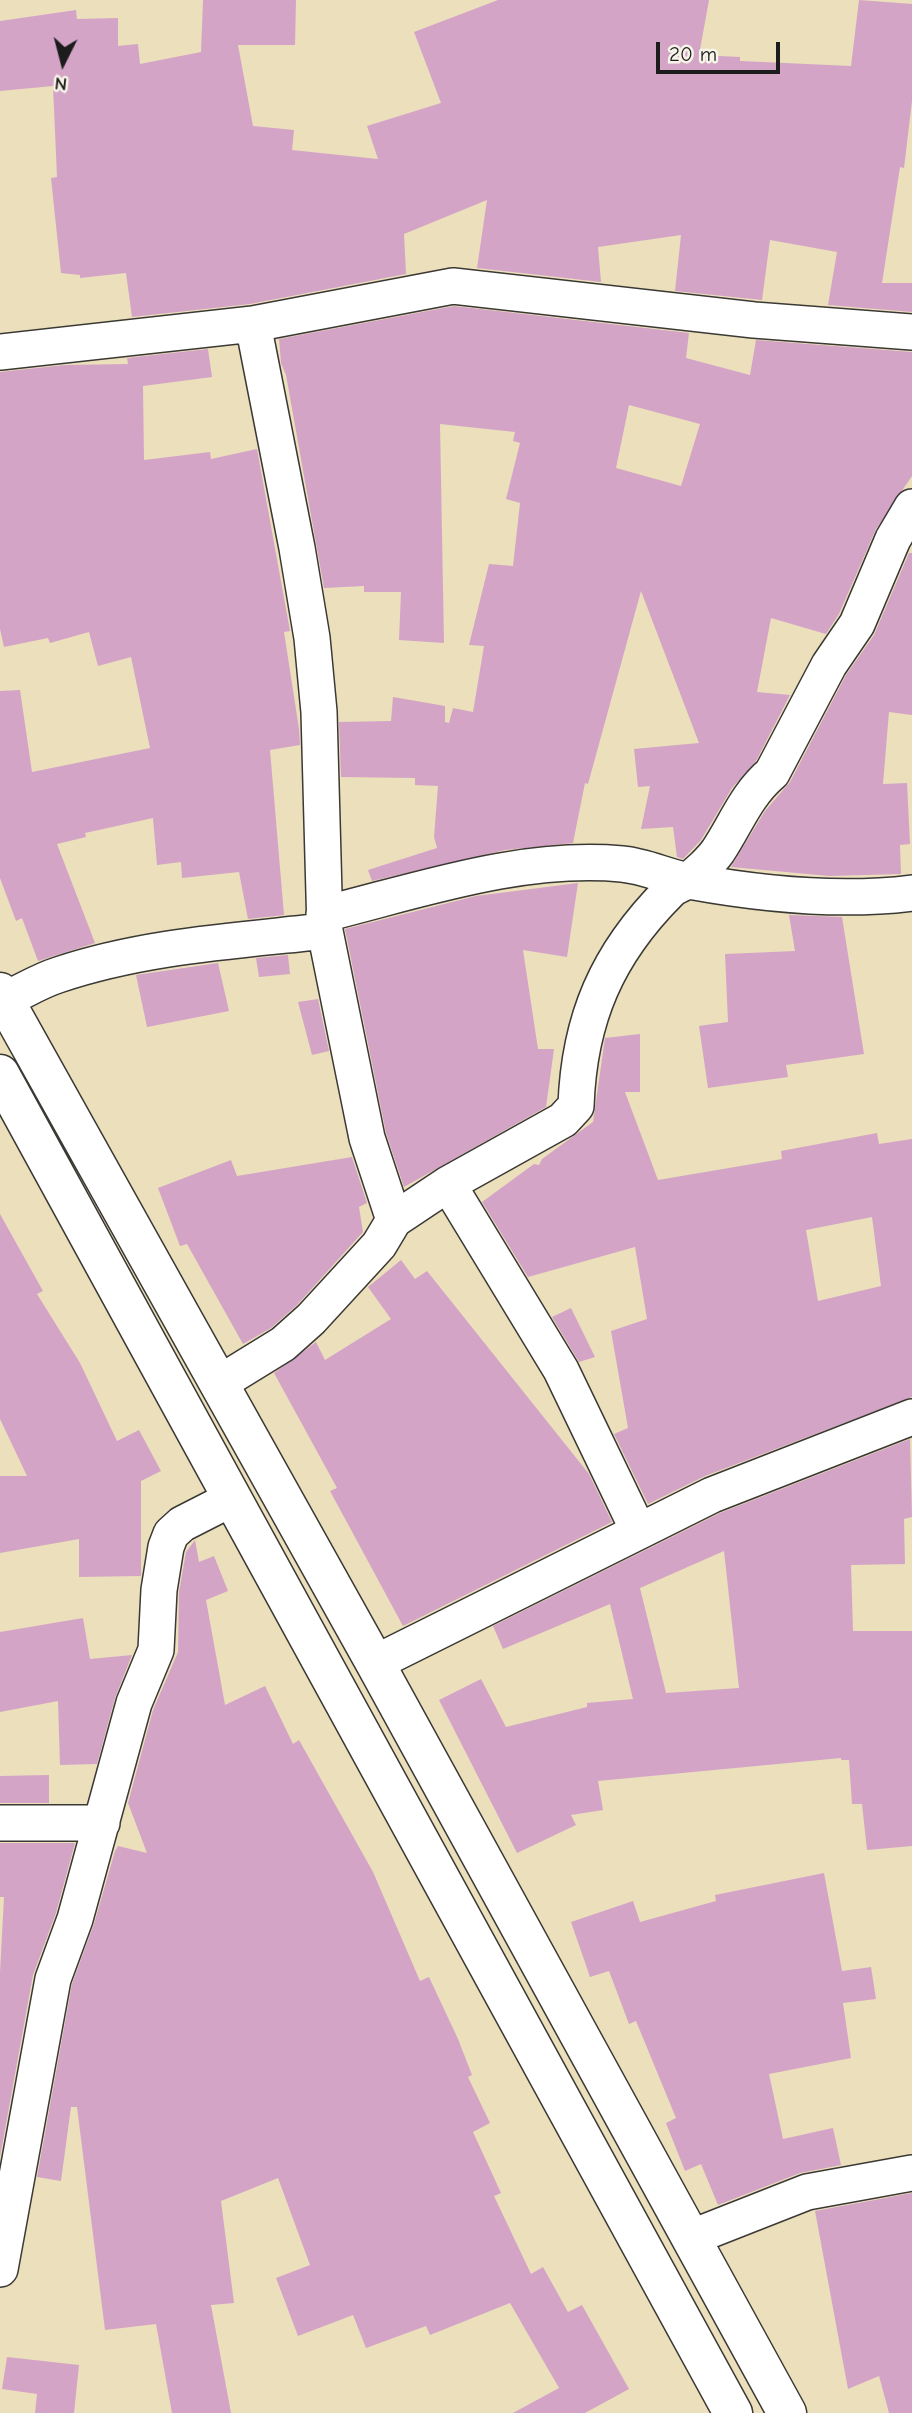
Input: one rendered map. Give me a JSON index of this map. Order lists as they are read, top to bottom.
{
  "scale_bar": "20 m",
  "north": "bottom"
}
